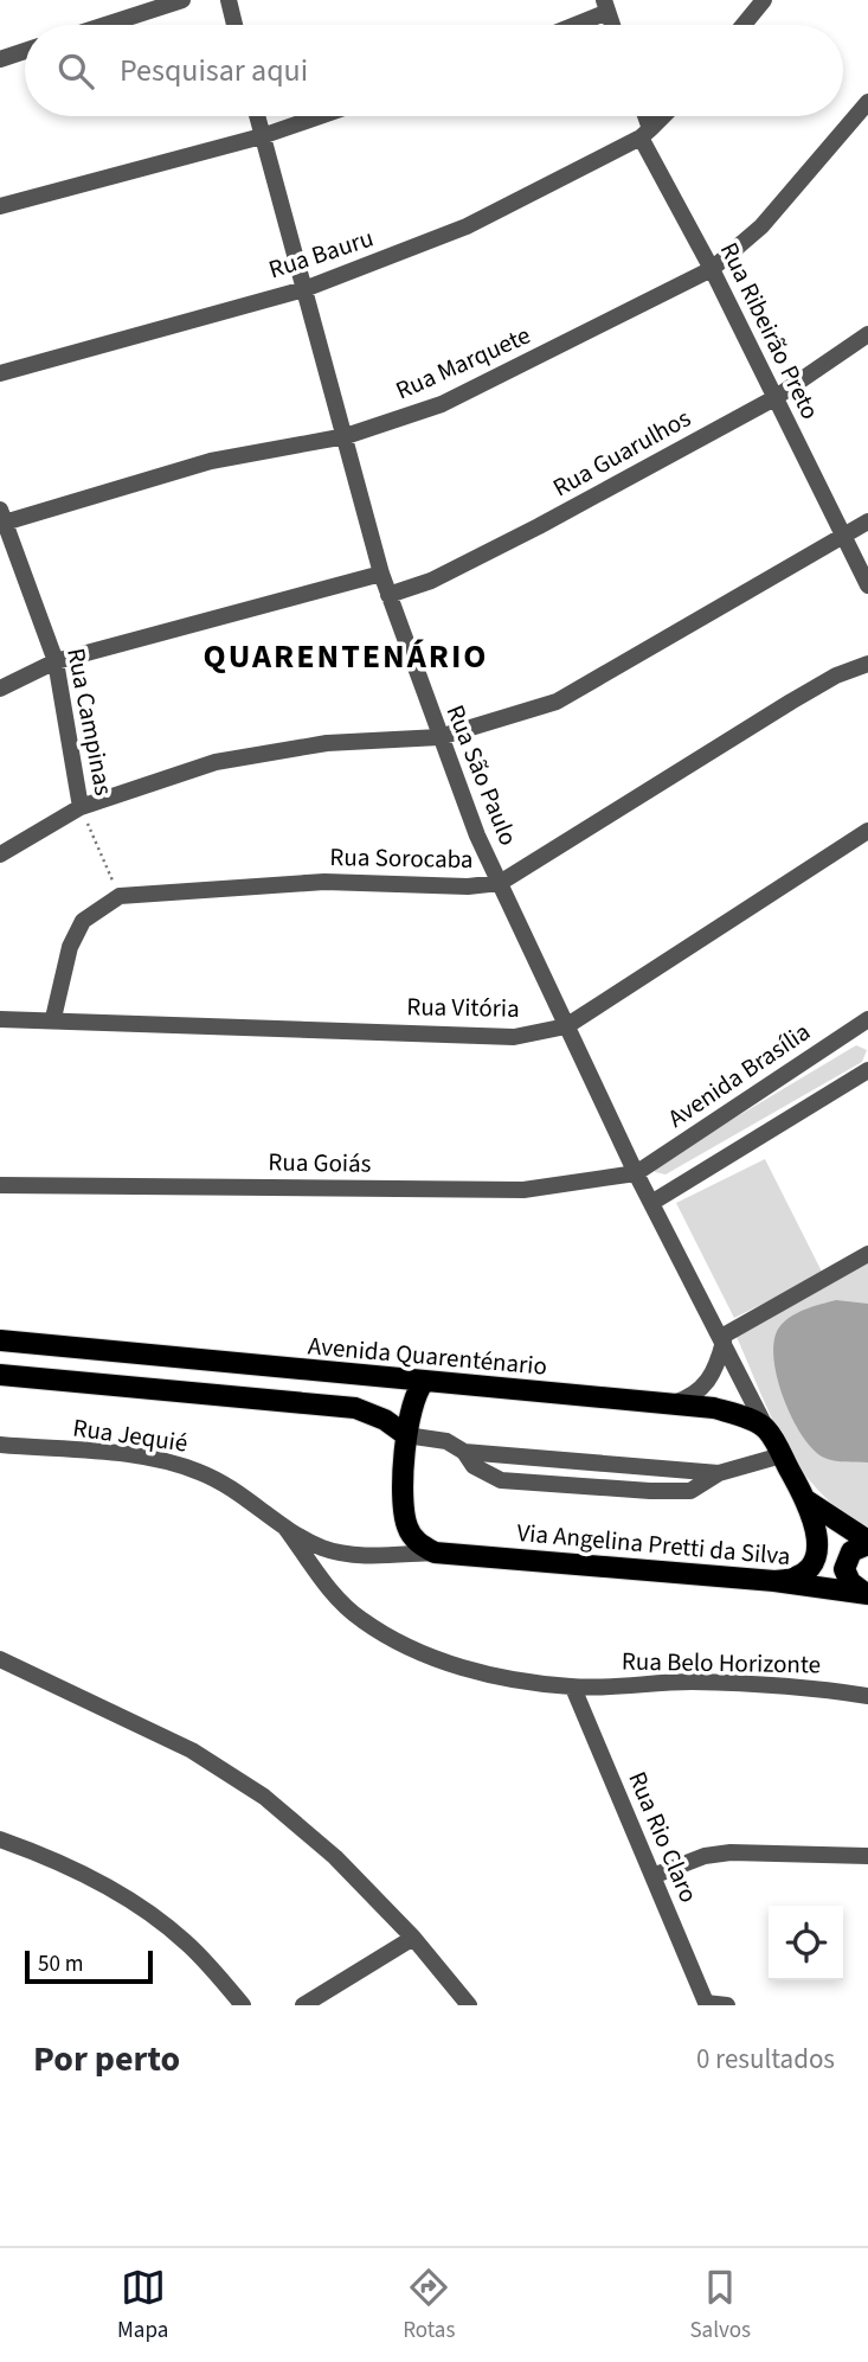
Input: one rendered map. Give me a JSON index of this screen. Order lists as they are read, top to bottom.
{
  "streets": {
    "main road": ["Avenida Quarenténario", "Via Angelina Pretti da Silva"],
    "street": [
      "Rua Bauru",
      "Rua Ribeirão Preto",
      "Rua Marquete",
      "Rua Guarulhos",
      "Rua Campinas",
      "Rua São Paulo",
      "Rua Sorocaba",
      "Rua Vitória",
      "Avenida Brasília",
      "Rua Goiás",
      "Rua Jequié",
      "Rua Belo Horizonte",
      "Rua Rio Claro"
    ]
  },
  "crossings": [
    ["Rua Bauru", "Rua Ribeirão Preto"],
    ["Rua Bauru", "Rua São Paulo"],
    ["Rua Ribeirão Preto", "Rua Marquete"],
    ["Rua Ribeirão Preto", "Rua Guarulhos"],
    ["Rua Marquete", "Rua Campinas"],
    ["Rua Marquete", "Rua São Paulo"],
    ["Rua Guarulhos", "Rua São Paulo"],
    ["Rua Campinas", "Rua Sorocaba"],
    ["Rua São Paulo", "Rua Sorocaba"],
    ["Rua São Paulo", "Rua Vitória"],
    ["Rua São Paulo", "Avenida Brasília"],
    ["Rua São Paulo", "Rua Goiás"],
    ["Rua São Paulo", "Avenida Quarenténario"],
    ["Avenida Brasília", "Rua Goiás"],
    ["Rua Jequié", "Rua Belo Horizonte"],
    ["Rua Belo Horizonte", "Rua Rio Claro"]
  ],
  "districts": ["QUARENTENÁRIO"],
  "scale_bar": "50 m",
  "page": {
    "search": "Pesquisar aqui",
    "scale": "50 m",
    "heading": ["Por perto", "0 resultados"],
    "nav": ["Mapa", "Rotas", "Salvos"]
  }
}
